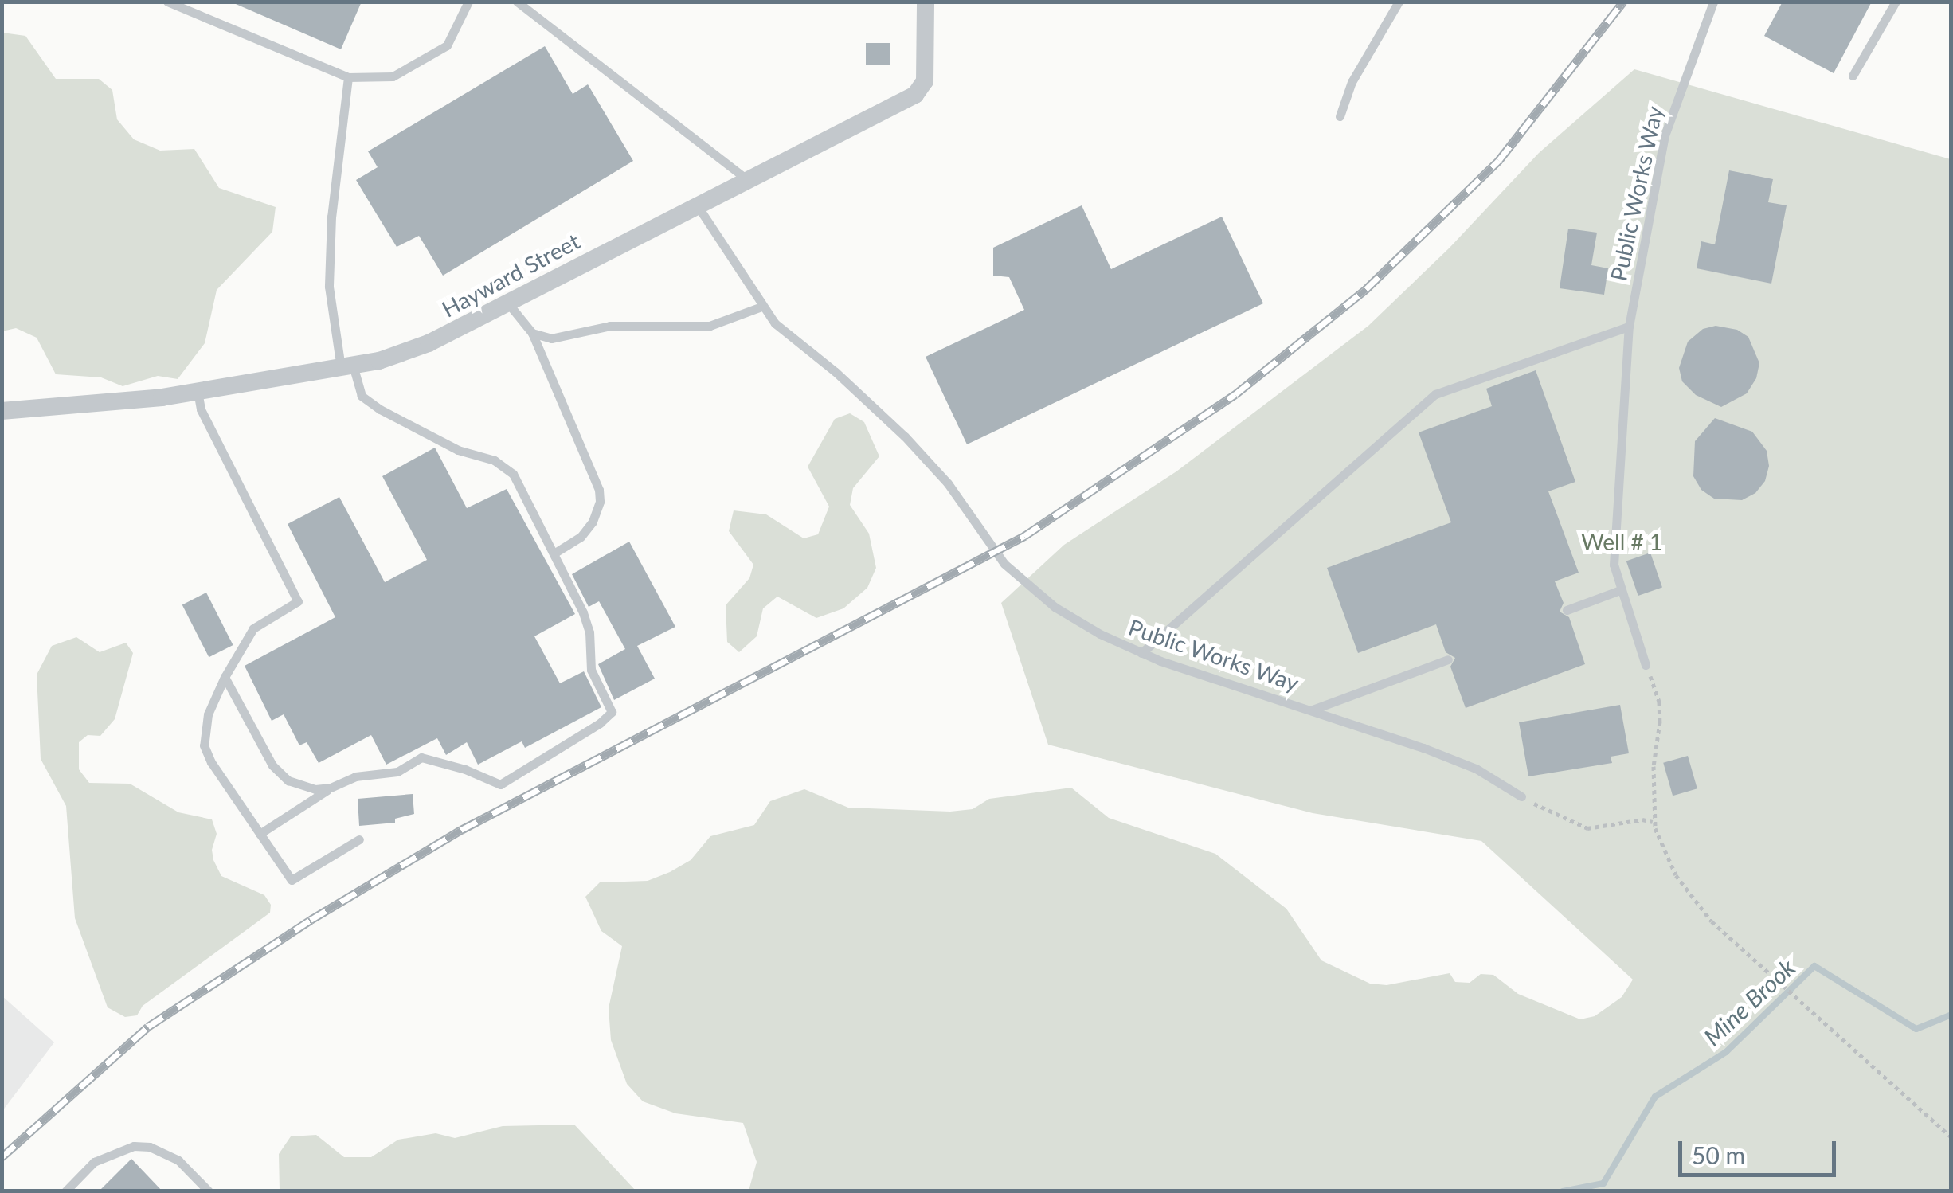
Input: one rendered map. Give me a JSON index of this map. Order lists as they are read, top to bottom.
{
  "streets": {
    "street": ["Hayward Street"],
    "lane": ["Public Works Way"]
  },
  "crossings": [
    ["Public Works Way", "Hayward Street"]
  ],
  "water": ["Mine Brook"],
  "parks": ["Well # 1"],
  "scale_bar": "50 m"
}
